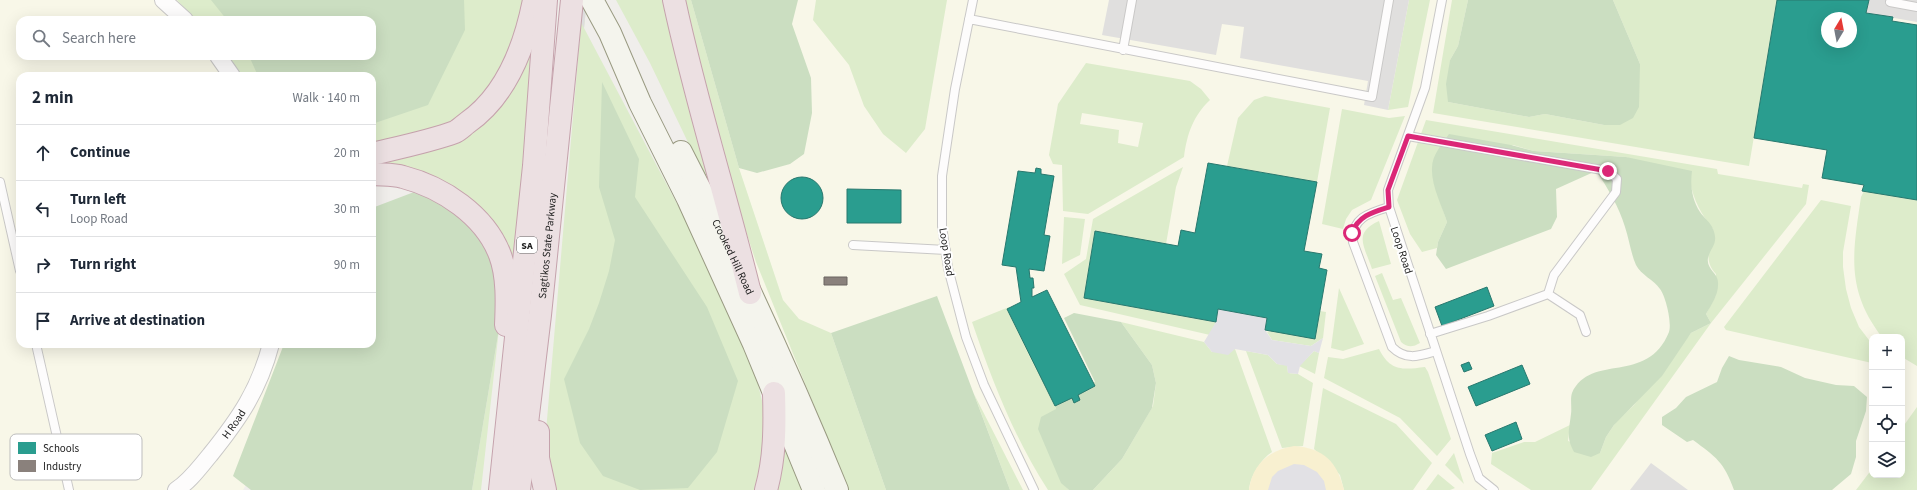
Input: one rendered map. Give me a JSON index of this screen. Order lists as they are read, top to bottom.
{
  "streets": {
    "highway": ["SA", "Sagtikos State Parkway"],
    "main road": ["Crooked Hill Road"],
    "street": ["H Road"],
    "lane": ["Loop Road"]
  },
  "legend": ["Schools", "Industry"],
  "north": "top",
  "page": {
    "search": "Search here",
    "heading": ["2 min", "Walk · 140 m"],
    "list": [
      ["Continue", "20 m"],
      ["Turn left", "Loop Road", "30 m"],
      ["Turn right", "90 m"],
      "Arrive at destination"
    ],
    "map_buttons": ["+", "−"]
  }
}
